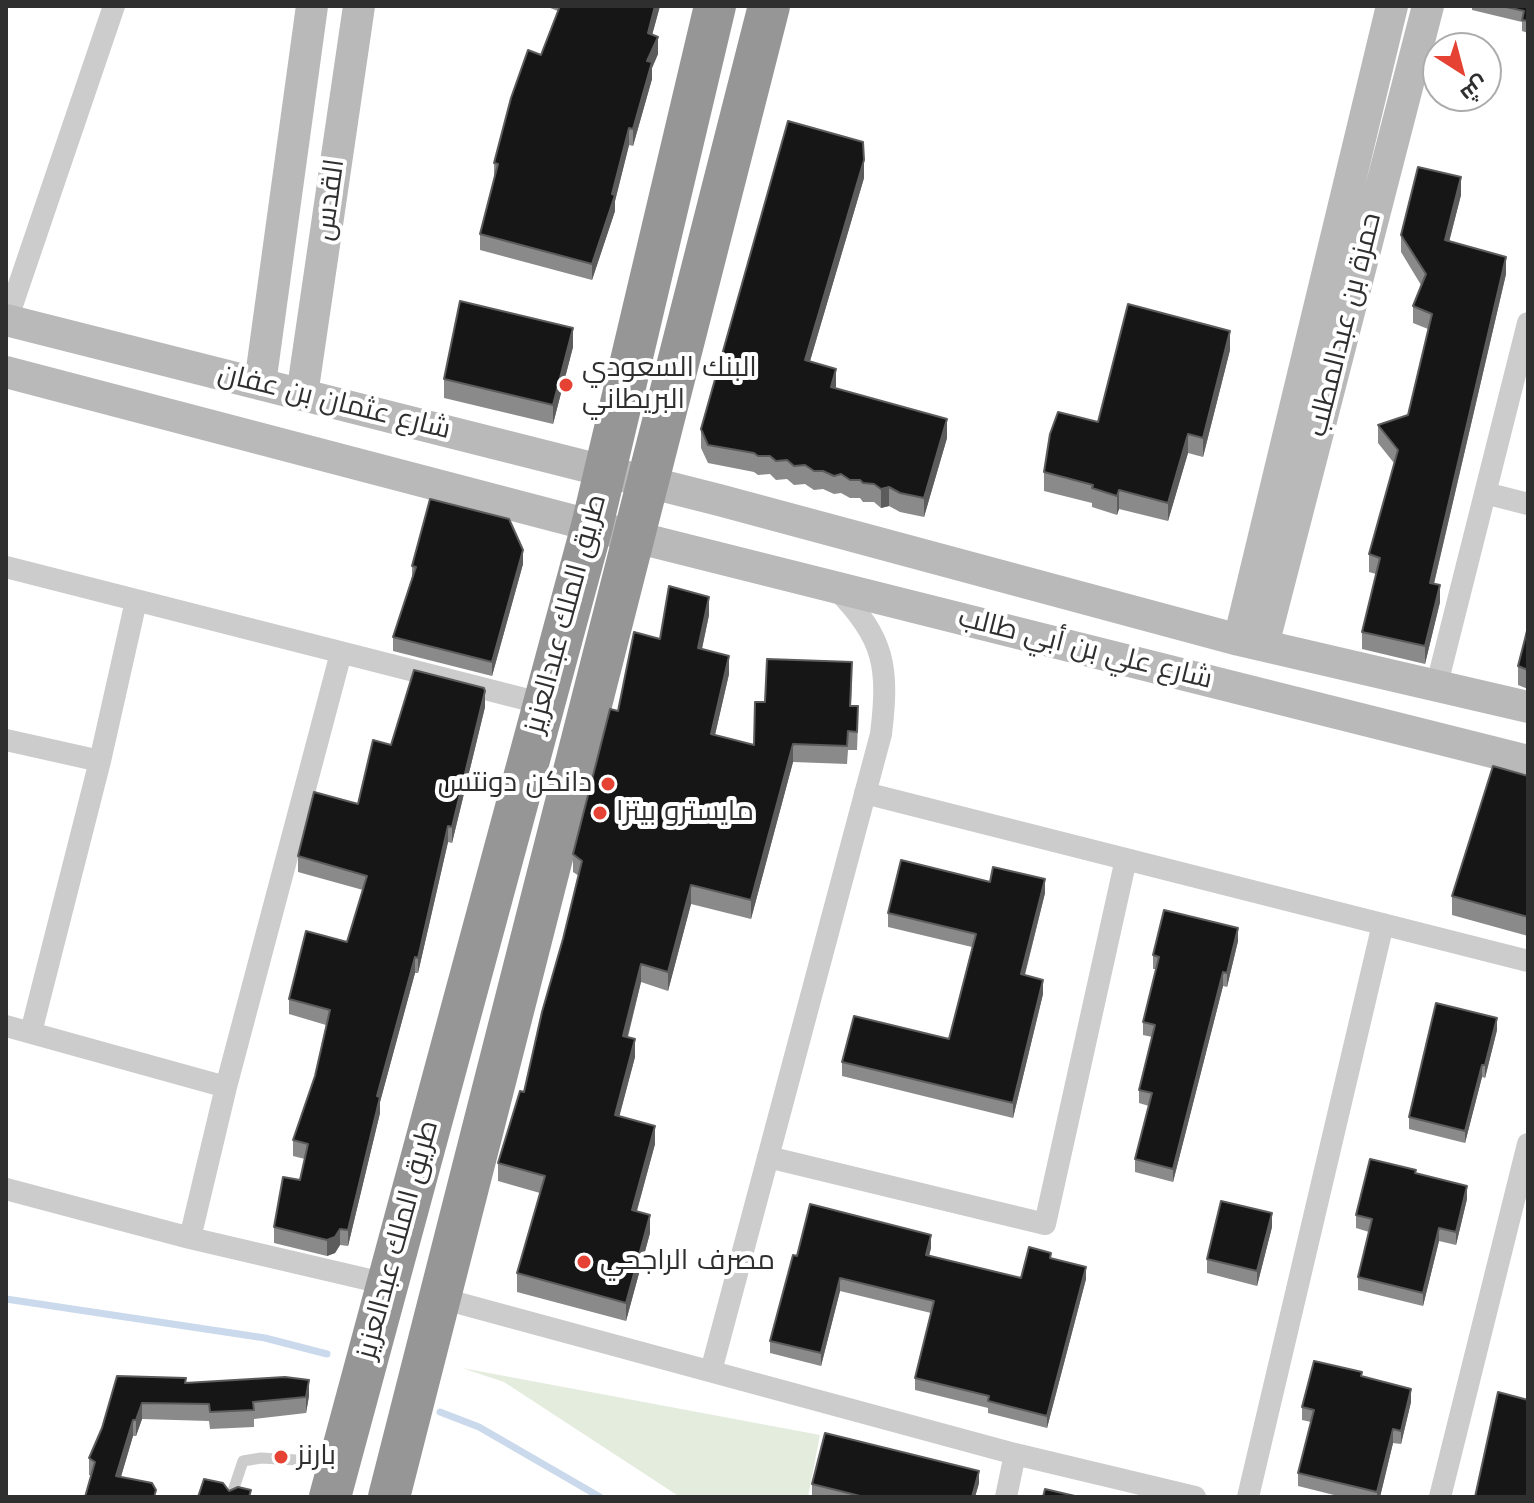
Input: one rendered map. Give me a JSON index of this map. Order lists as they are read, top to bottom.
{
  "streets": {
    "highway": ["طريق الملك عبدالعزيز"],
    "street": [
      "القدس",
      "حمزة بن عبدالمطلب",
      "شارع عثمان بن عفان",
      "شارع علي بن أبي طالب"
    ]
  },
  "crossings": [
    ["القدس", "شارع عثمان بن عفان"],
    ["حمزة بن عبدالمطلب", "شارع علي بن أبي طالب"],
    ["شارع عثمان بن عفان", "طريق الملك عبدالعزيز"],
    ["شارع عثمان بن عفان", "شارع علي بن أبي طالب"],
    ["طريق الملك عبدالعزيز", "شارع علي بن أبي طالب"]
  ],
  "places": [
    "البنك السعودي البريطاني",
    "دانكن دونتس",
    "مايسترو بيتزا",
    "مصرف الراجحي",
    "بارنز"
  ],
  "north": "bottom right"
}
